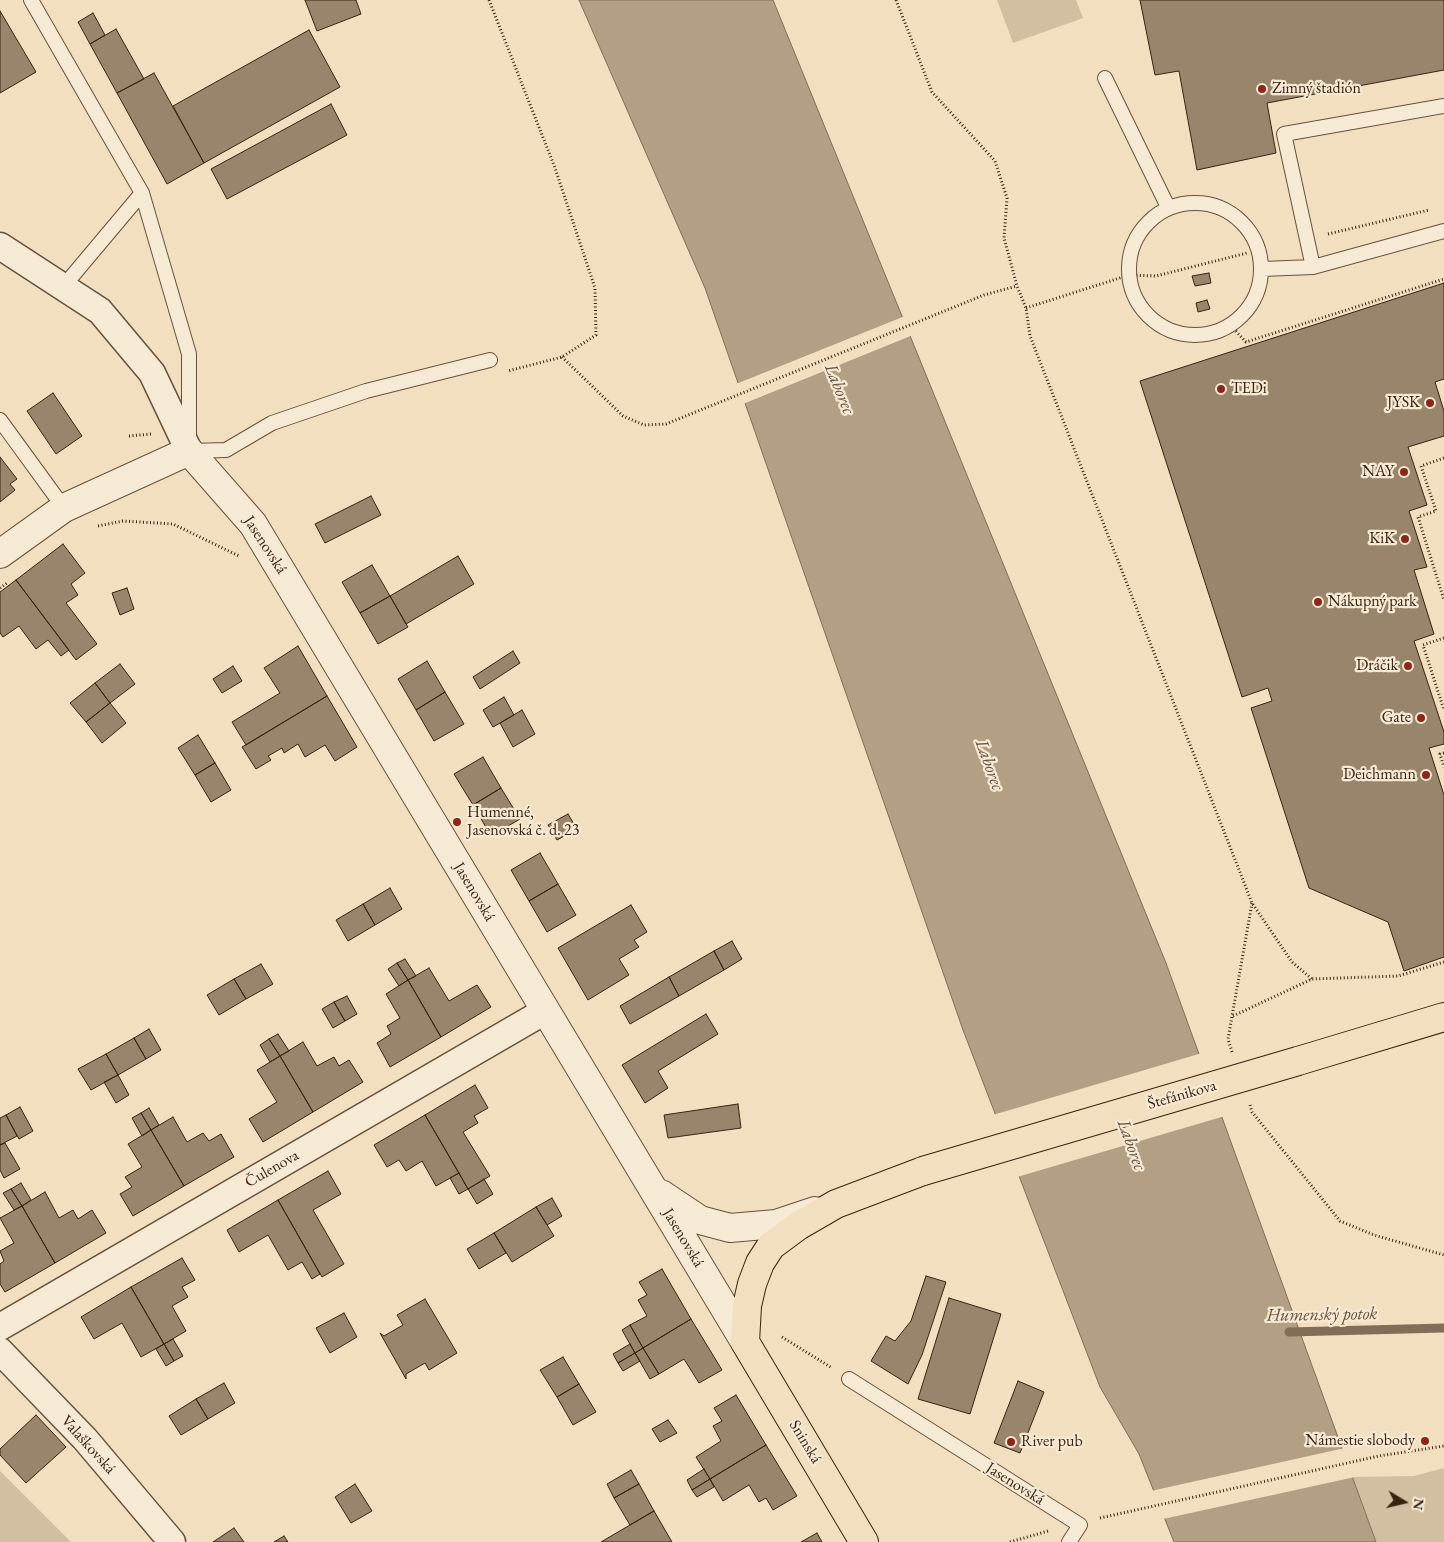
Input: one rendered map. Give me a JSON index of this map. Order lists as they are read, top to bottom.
{
  "streets": {
    "main road": ["Štefánikova", "Sninská"],
    "street": ["Jasenovská", "Čulenova", "Valaškovská"]
  },
  "crossings": [
    ["Jasenovská", "Štefánikova"],
    ["Jasenovská", "Čulenova"],
    ["Jasenovská", "Sninská"],
    ["Štefánikova", "Sninská"]
  ],
  "water": ["Laborec", "Humenský potok"],
  "places": [
    "Zimný štadión",
    "TEDi",
    "JYSK",
    "NAY",
    "KiK",
    "Nákupný park",
    "Dráčik",
    "Gate",
    "Deichmann",
    "Humenné, Jasenovská č. d. 23",
    "Námestie slobody",
    "River pub"
  ],
  "north": "right"
}
